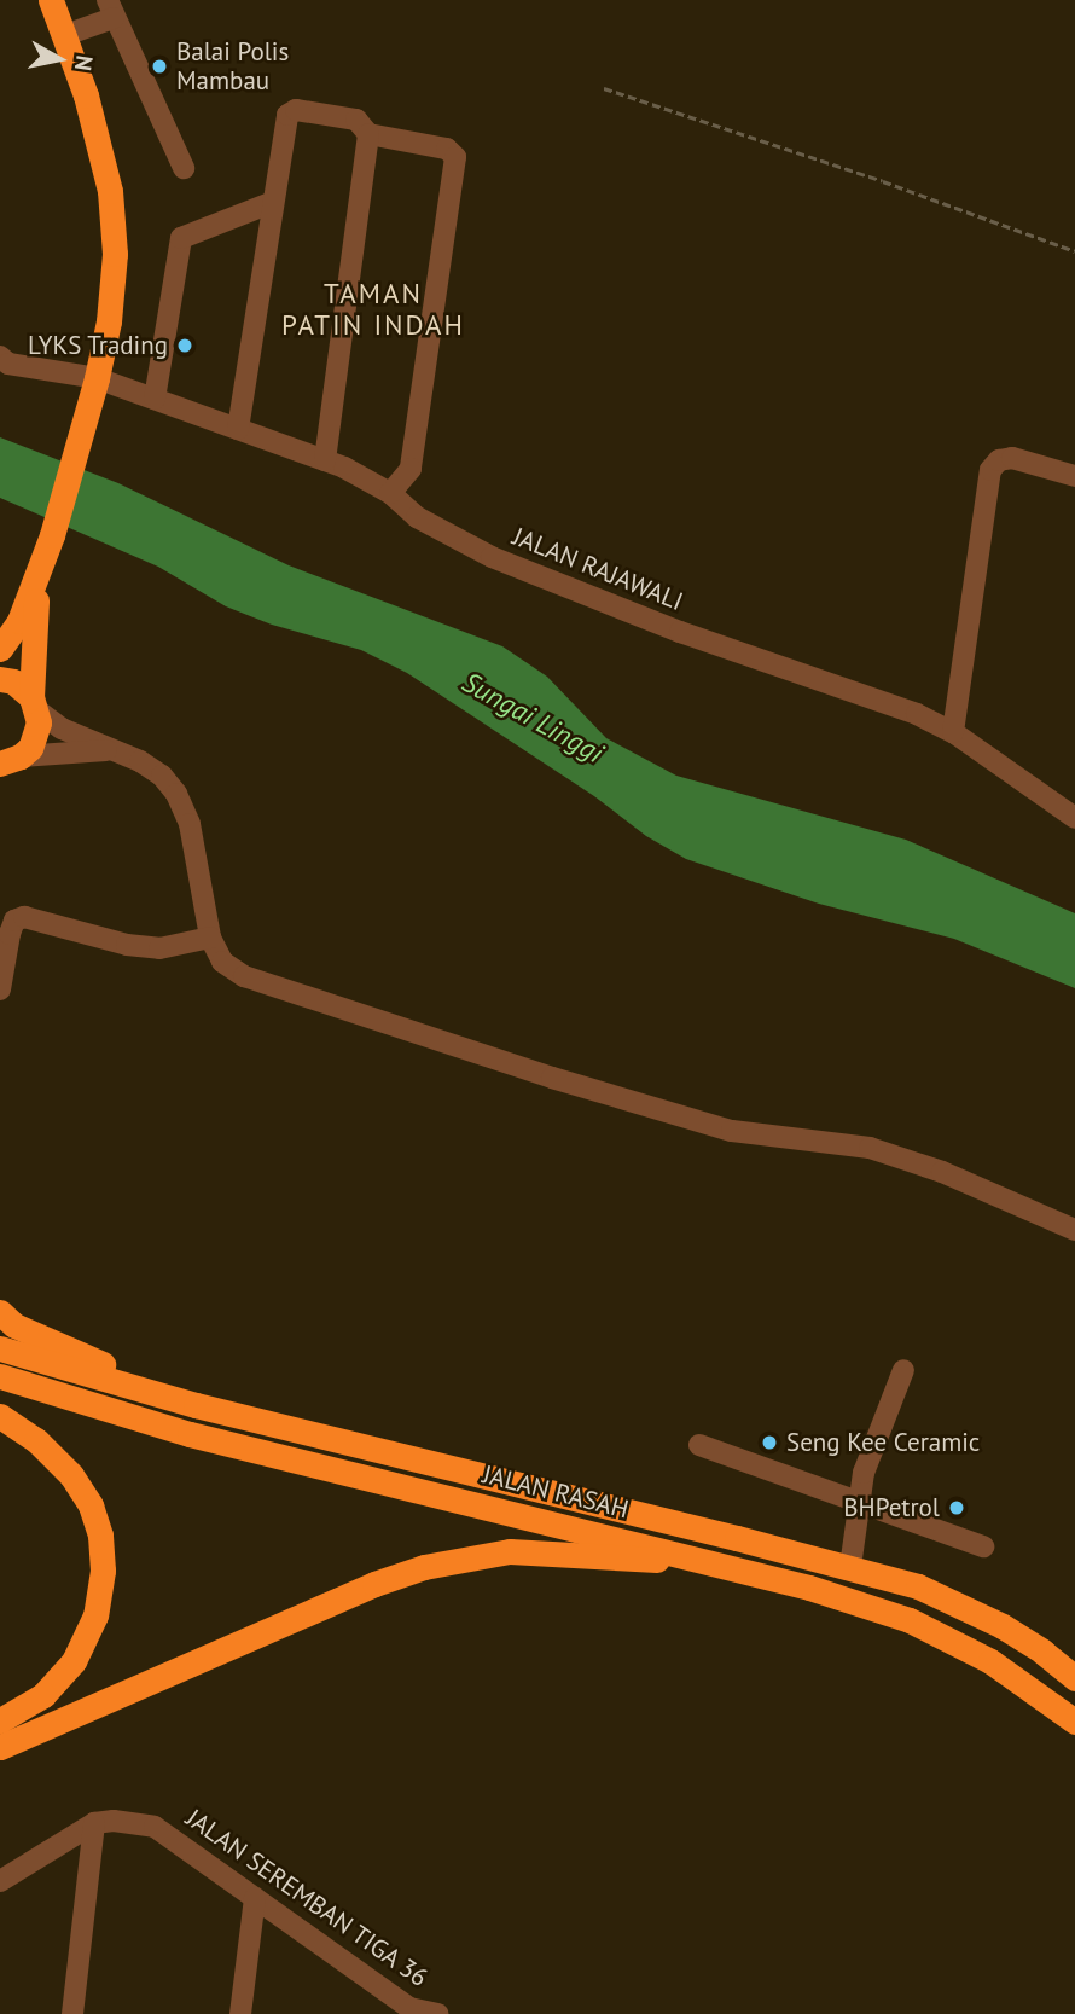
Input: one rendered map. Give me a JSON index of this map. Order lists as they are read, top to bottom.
{
  "streets": {
    "highway": ["JALAN RASAH"],
    "street": ["JALAN RAJAWALI", "JALAN SEREMBAN TIGA 36"]
  },
  "districts": ["TAMAN PATIN INDAH"],
  "water": ["Sungai Linggi"],
  "places": [
    "Balai Polis Mambau",
    "LYKS Trading",
    "Seng Kee Ceramic",
    "BHPetrol"
  ],
  "north": "right"
}
